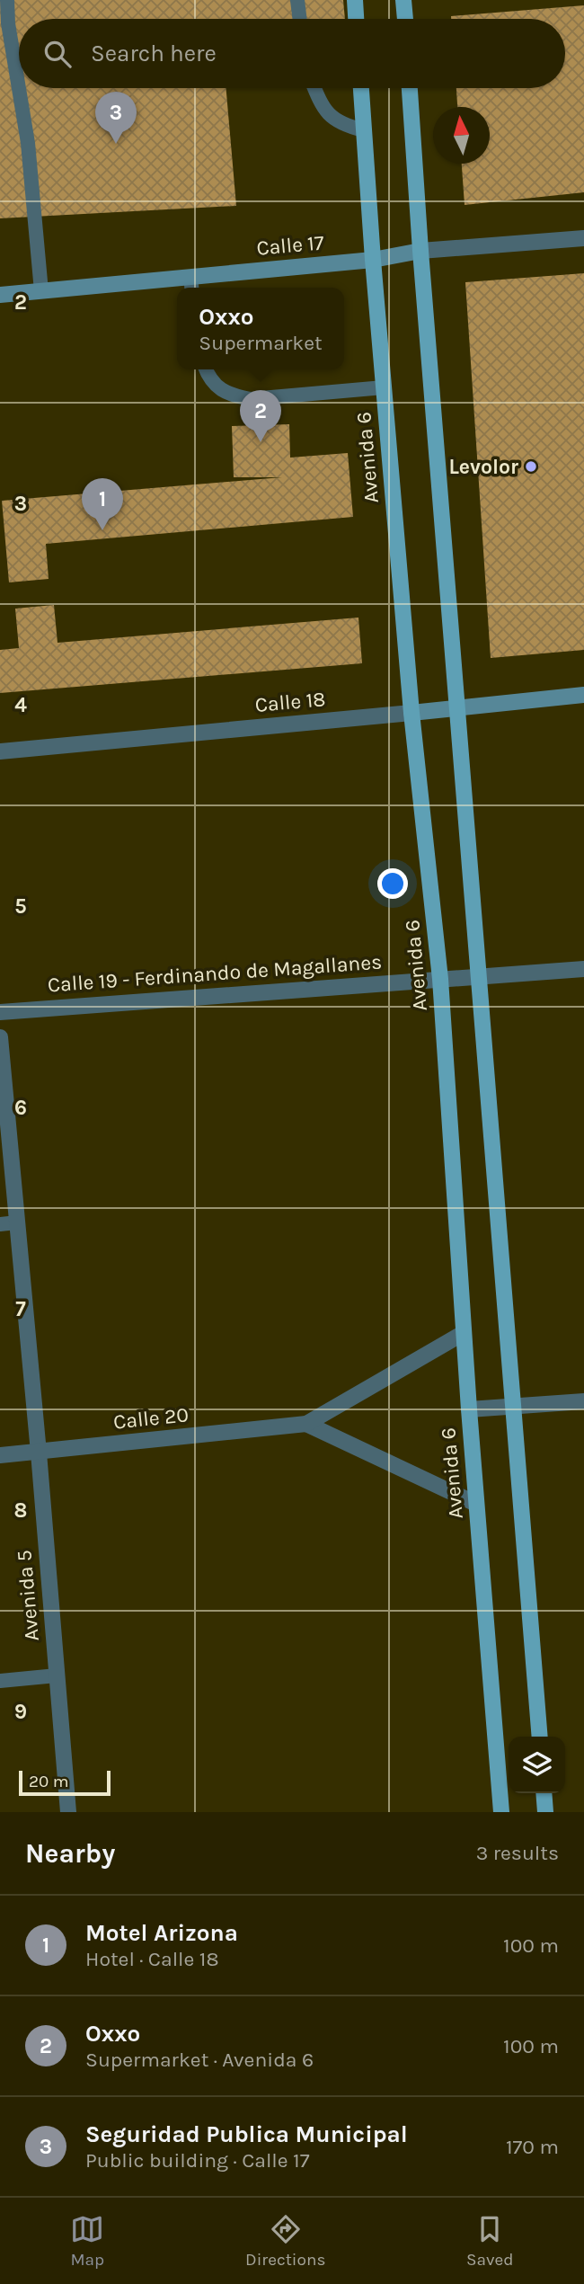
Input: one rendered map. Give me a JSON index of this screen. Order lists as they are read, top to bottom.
{
  "streets": {
    "main road": ["Avenida 6"],
    "street": [
      "Calle 17",
      "Calle 18",
      "Calle 19 - Ferdinando de Magallanes",
      "Calle 20",
      "Avenida 5"
    ]
  },
  "crossings": [
    ["Calle 17", "Avenida 6"],
    ["Avenida 6", "Calle 18"],
    ["Avenida 6", "Calle 19 - Ferdinando de Magallanes"],
    ["Avenida 6", "Calle 20"],
    ["Calle 20", "Avenida 5"]
  ],
  "places": ["Levolor"],
  "scale_bar": "20 m",
  "north": "top",
  "page": {
    "search": "Search here",
    "pins": ["3", "2", "1"],
    "popup": ["Oxxo", "Supermarket"],
    "scale": "20 m",
    "heading": ["Nearby", "3 results"],
    "list": [
      {
        "mark": "1",
        "name": "Motel Arizona",
        "note": "Hotel · Calle 18",
        "value": "100 m"
      },
      {
        "mark": "2",
        "name": "Oxxo",
        "note": "Supermarket · Avenida 6",
        "value": "100 m"
      },
      {
        "mark": "3",
        "name": "Seguridad Publica Municipal",
        "note": "Public building · Calle 17",
        "value": "170 m"
      }
    ],
    "nav": ["Map", "Directions", "Saved"]
  },
  "grid": {
    "rows": [
      "2",
      "3",
      "4",
      "5",
      "6",
      "7",
      "8",
      "9"
    ]
  }
}
